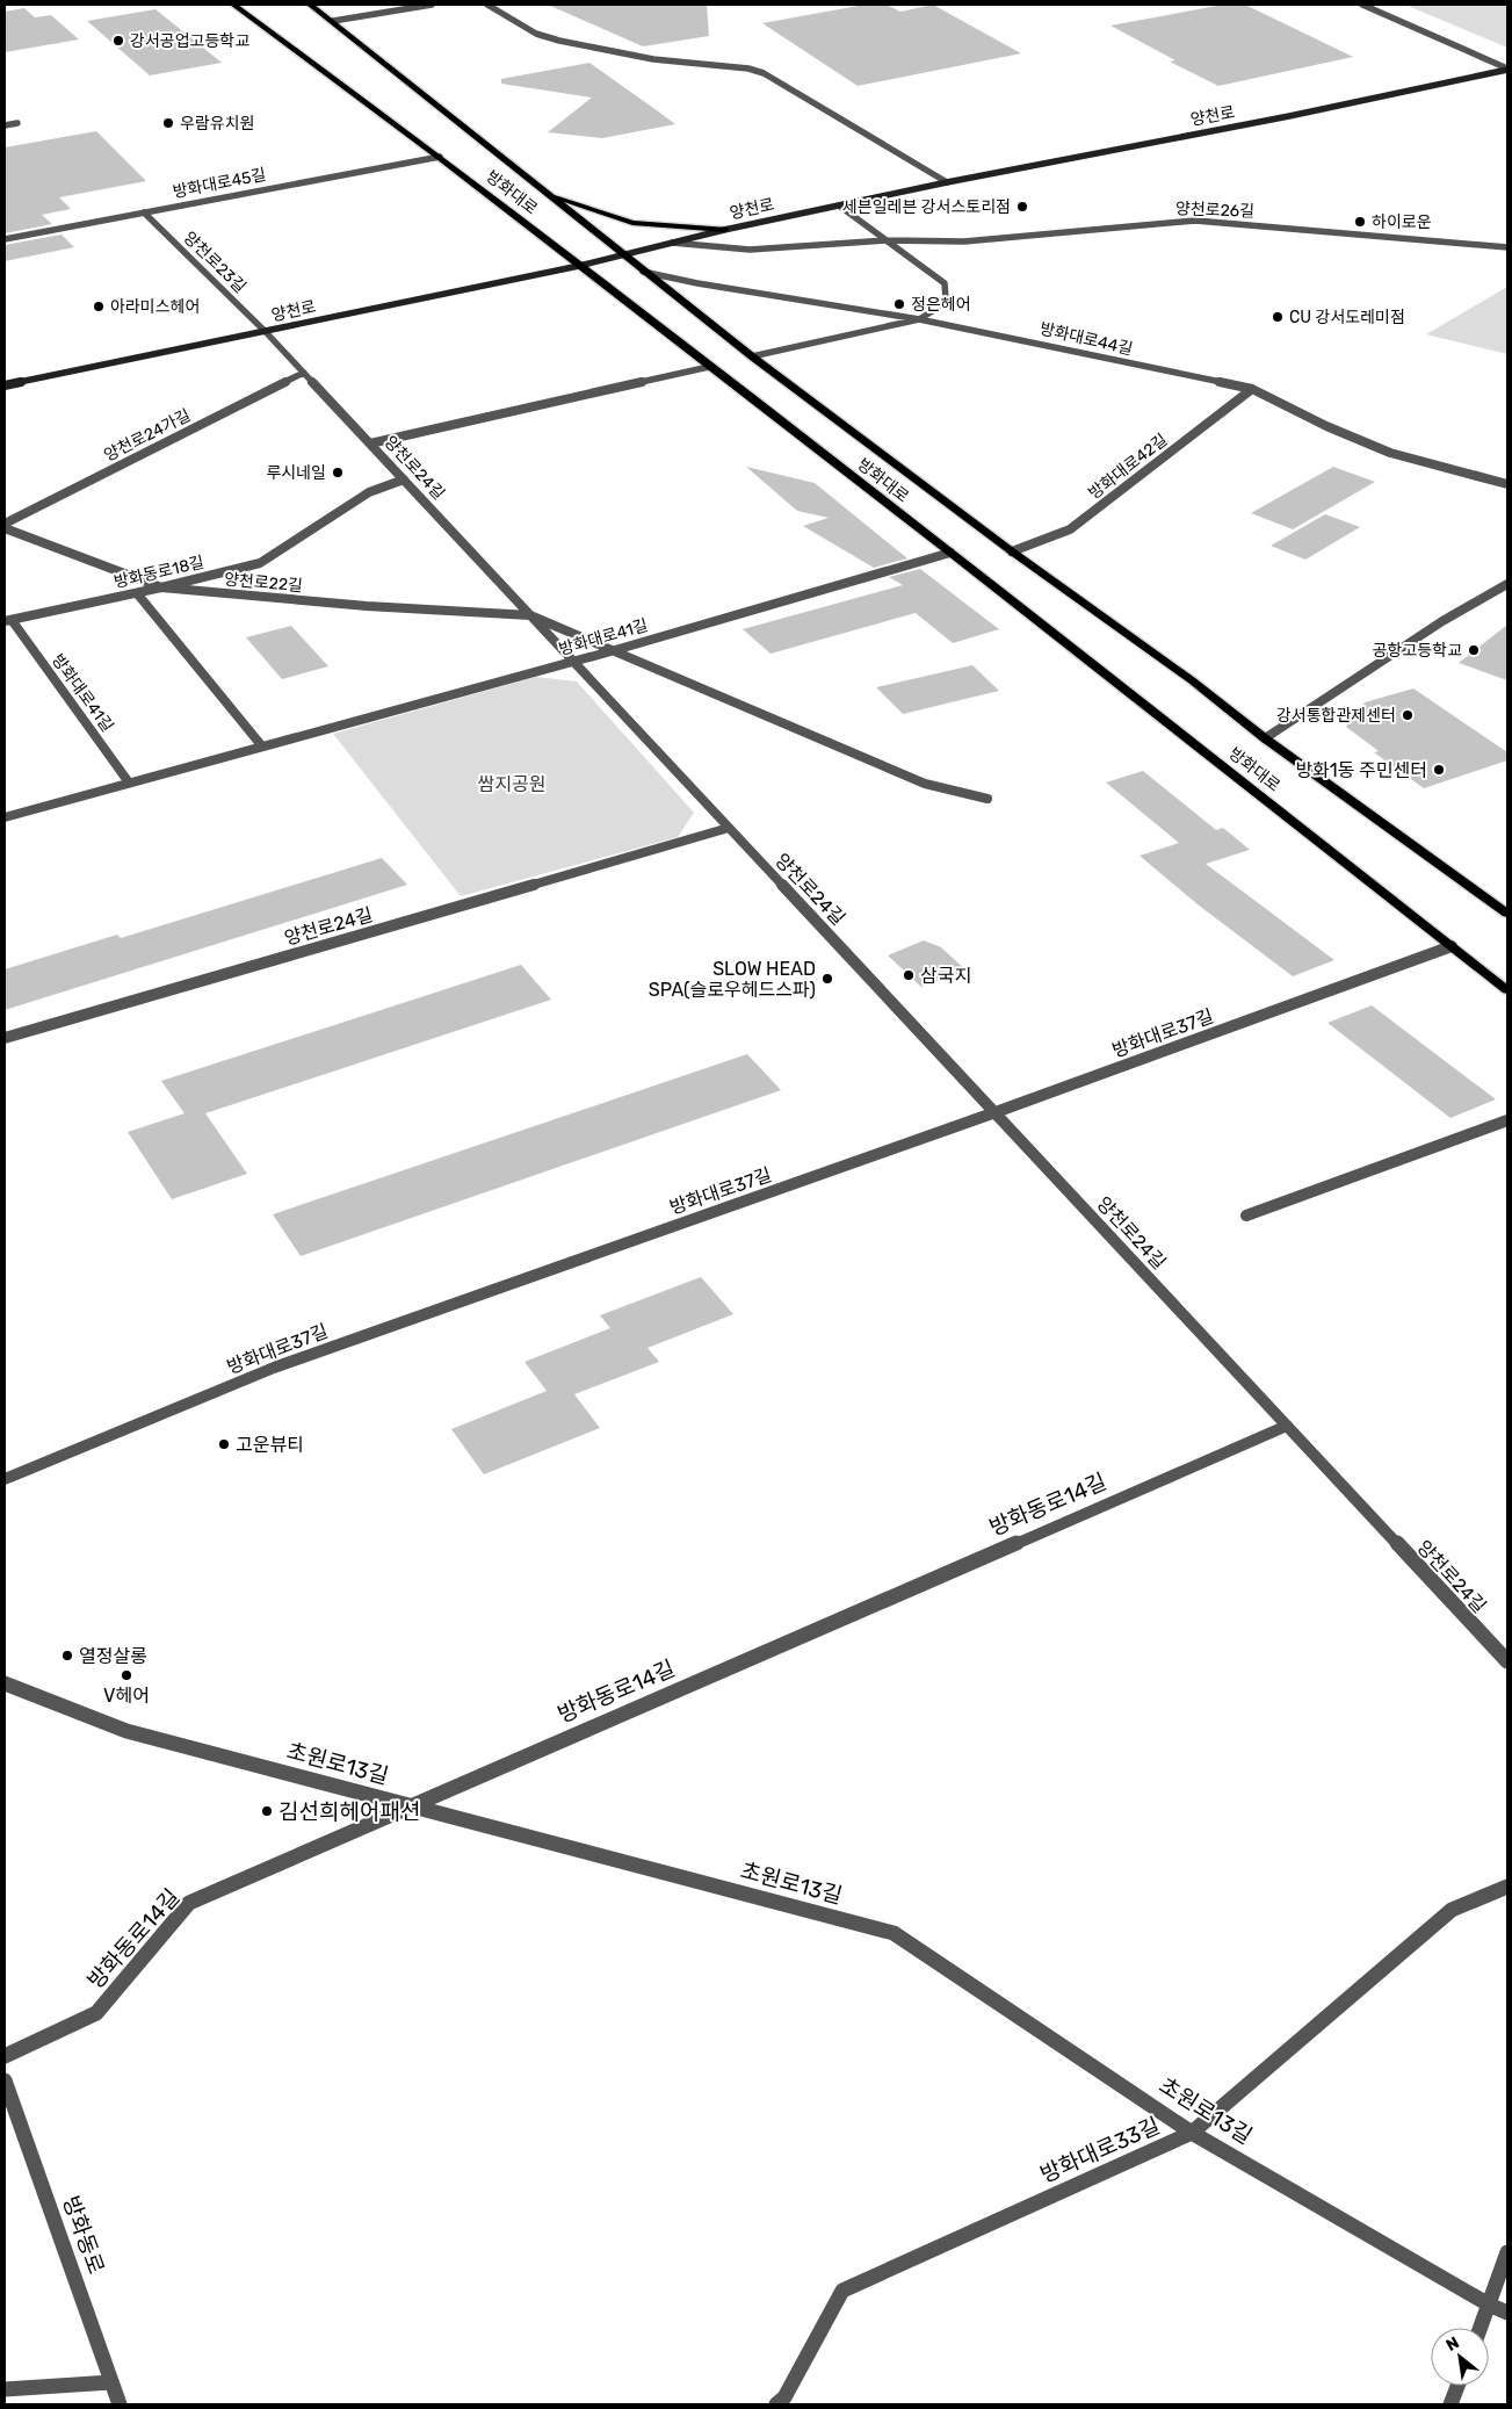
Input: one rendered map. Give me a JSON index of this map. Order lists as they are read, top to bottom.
{
  "streets": {
    "main road": ["양천로", "방화대로"],
    "street": [
      "방화대로45길",
      "양천로26길",
      "양천로23길",
      "방화대로44길",
      "양천로24가길",
      "방화대로42길",
      "양천로24길",
      "방화동로18길",
      "양천로22길",
      "방화대로41길",
      "방화대로37길",
      "방화동로14길",
      "초원로13길",
      "방화대로33길",
      "방화동로"
    ]
  },
  "crossings": [
    ["양천로", "방화대로"],
    ["양천로", "양천로26길"],
    ["양천로", "양천로23길"],
    ["양천로", "양천로24길"],
    ["방화대로45길", "방화대로"],
    ["방화대로45길", "양천로23길"],
    ["방화대로", "방화대로44길"],
    ["방화대로", "방화대로42길"],
    ["방화대로", "방화대로41길"],
    ["방화대로", "방화대로37길"],
    ["양천로23길", "양천로24길"],
    ["방화대로44길", "방화대로42길"],
    ["양천로24가길", "양천로24길"],
    ["양천로24길", "방화동로18길"],
    ["양천로24길", "양천로22길"],
    ["양천로24길", "방화대로41길"],
    ["양천로24길", "방화대로37길"],
    ["양천로24길", "방화동로14길"],
    ["방화동로18길", "양천로22길"],
    ["방화동로18길", "방화대로41길"],
    ["방화동로14길", "초원로13길"],
    ["초원로13길", "방화대로33길"]
  ],
  "parks": ["쌈지공원"],
  "places": [
    "강서공업고등학교",
    "우람유치원",
    "세븐일레븐 강서스토리점",
    "하이로운",
    "정은헤어",
    "아라미스헤어",
    "CU 강서도레미점",
    "루시네일",
    "공항고등학교",
    "강서통합관제센터",
    "방화1동 주민센터",
    "삼국지",
    "SLOW HEAD SPA(슬로우헤드스파)",
    "고운뷰티",
    "열정살롱",
    "V헤어",
    "김선희헤어패션"
  ],
  "north": "top left"
}
